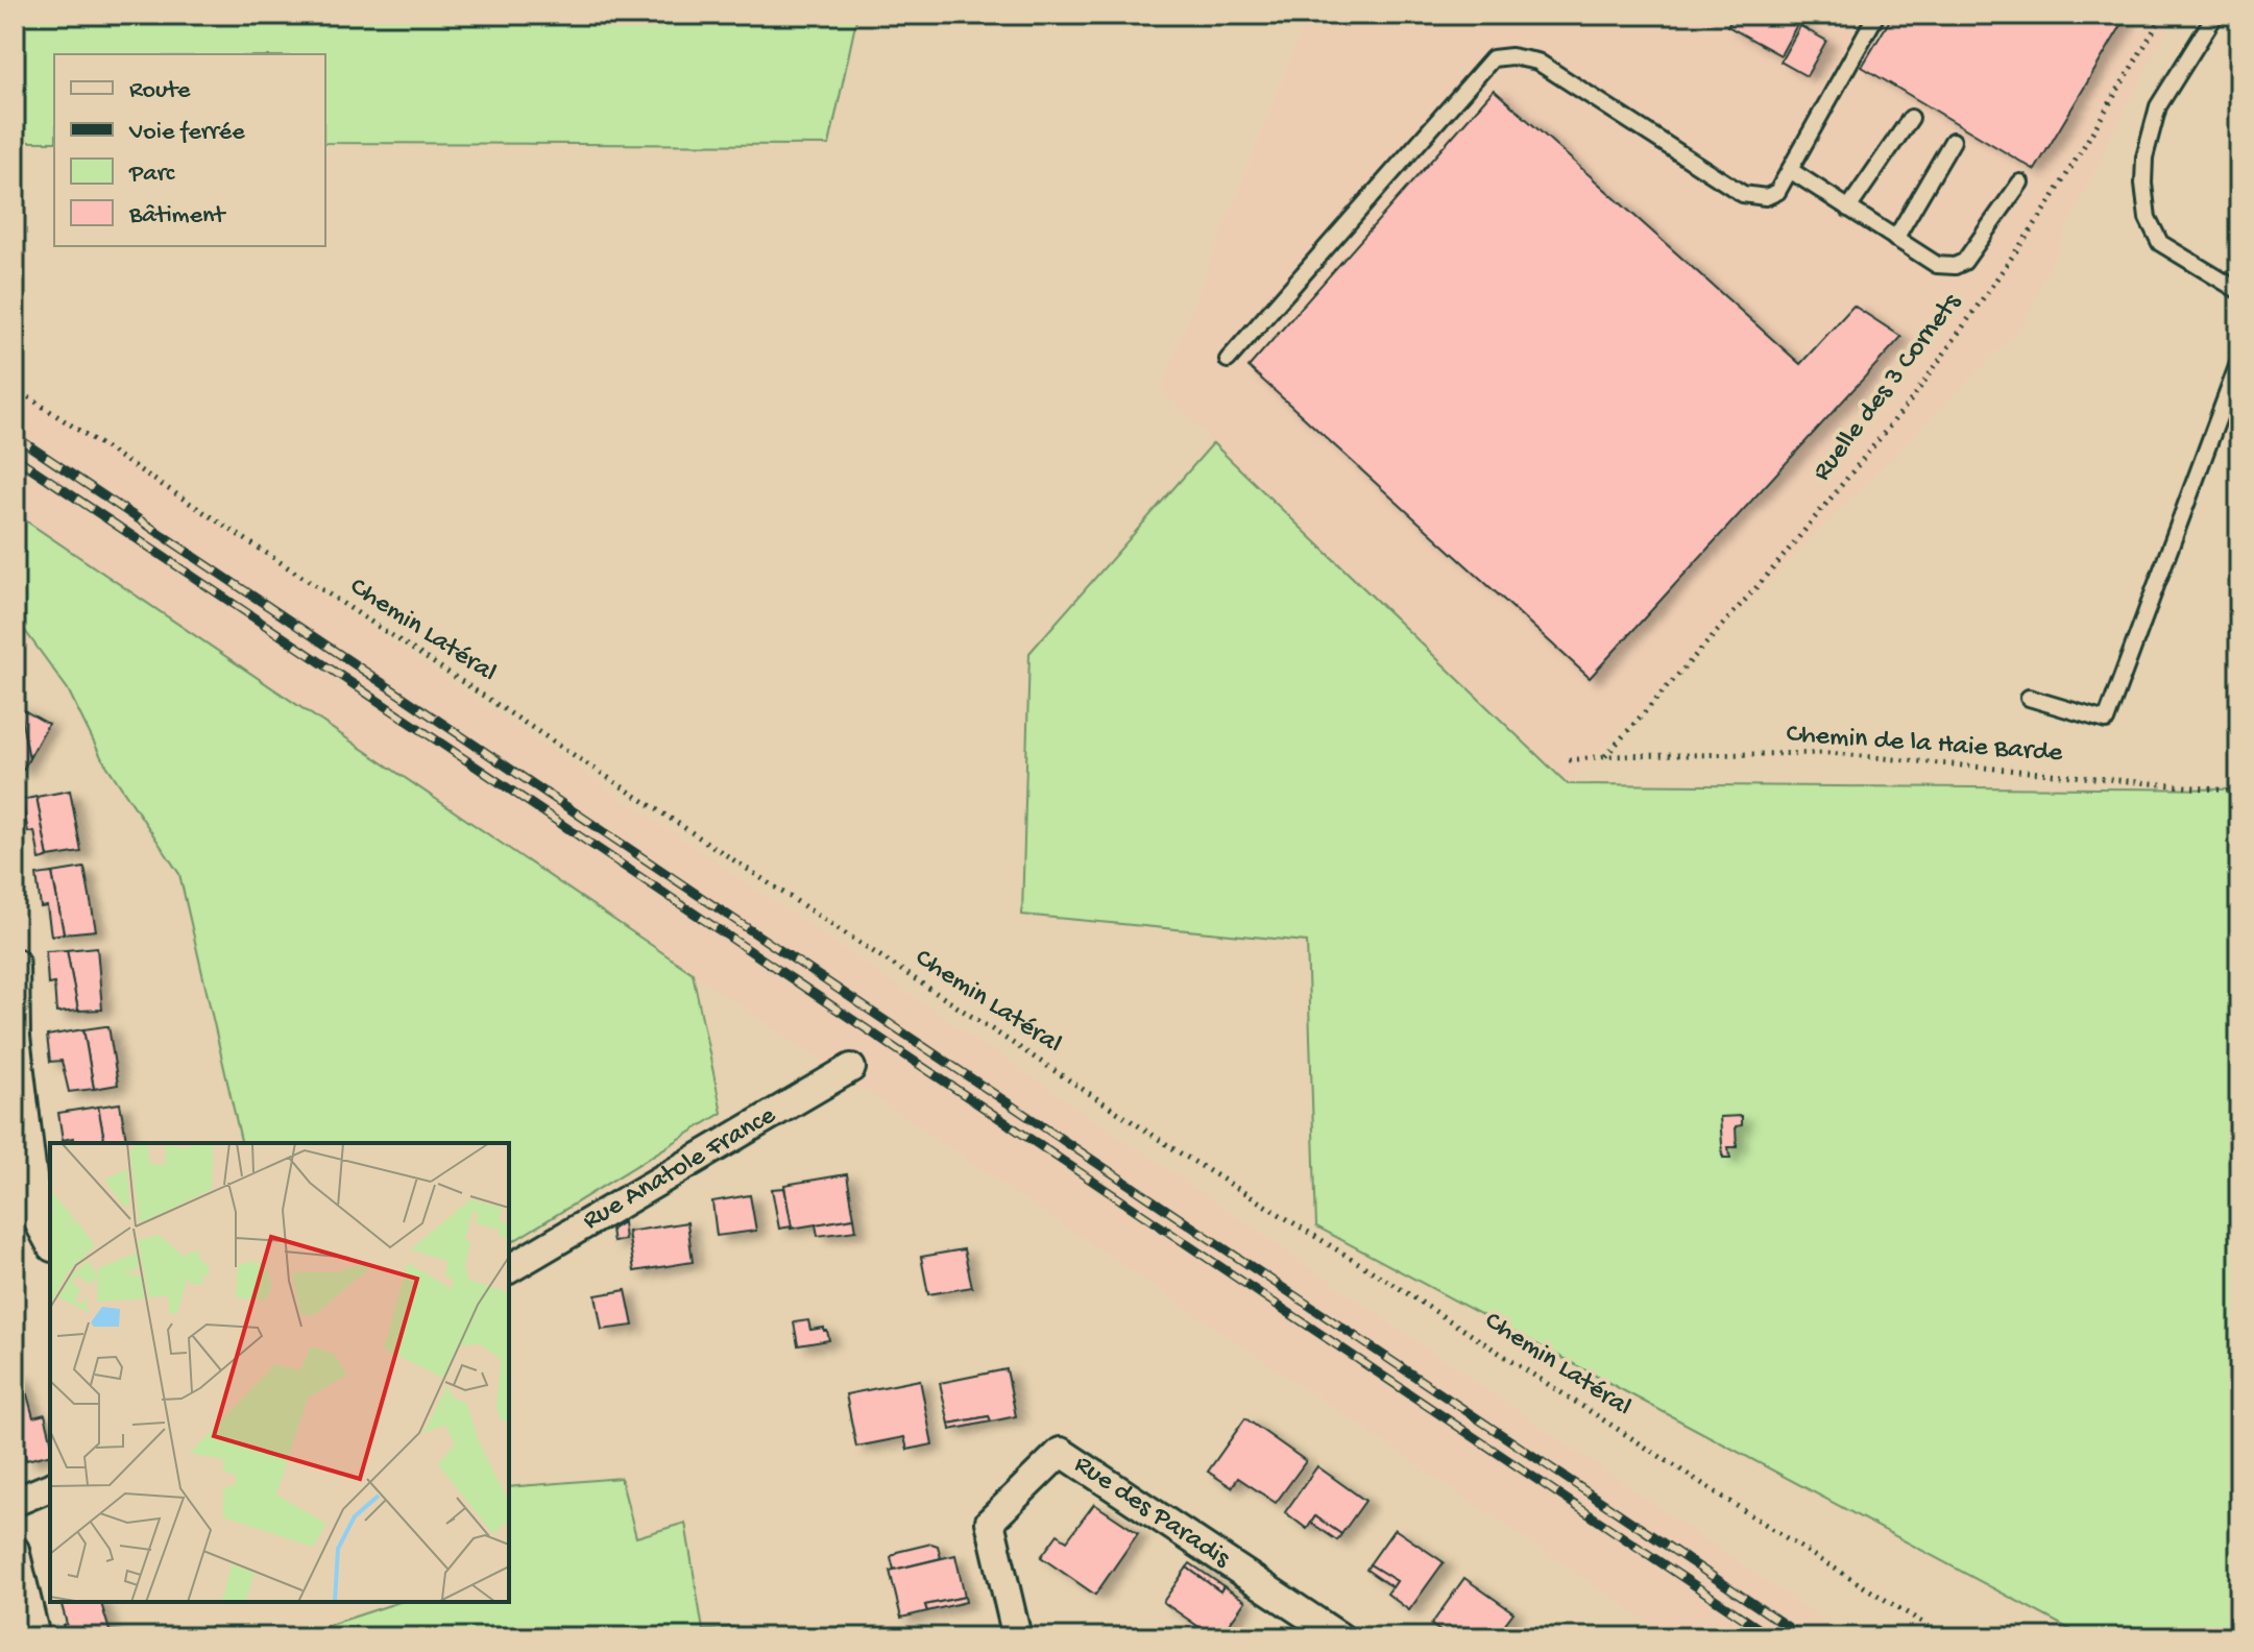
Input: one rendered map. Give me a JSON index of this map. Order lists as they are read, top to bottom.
{
  "streets": {
    "street": ["Rue Anatole France", "Rue des Paradis"],
    "path": ["Ruelle des 3 Cornets", "Chemin Latéral", "Chemin de la Haie Barde"]
  },
  "crossings": [
    ["Ruelle des 3 Cornets", "Chemin de la Haie Barde"]
  ],
  "legend": [
    "Route",
    "Voie ferrée",
    "Parc",
    "Bâtiment"
  ]
}
